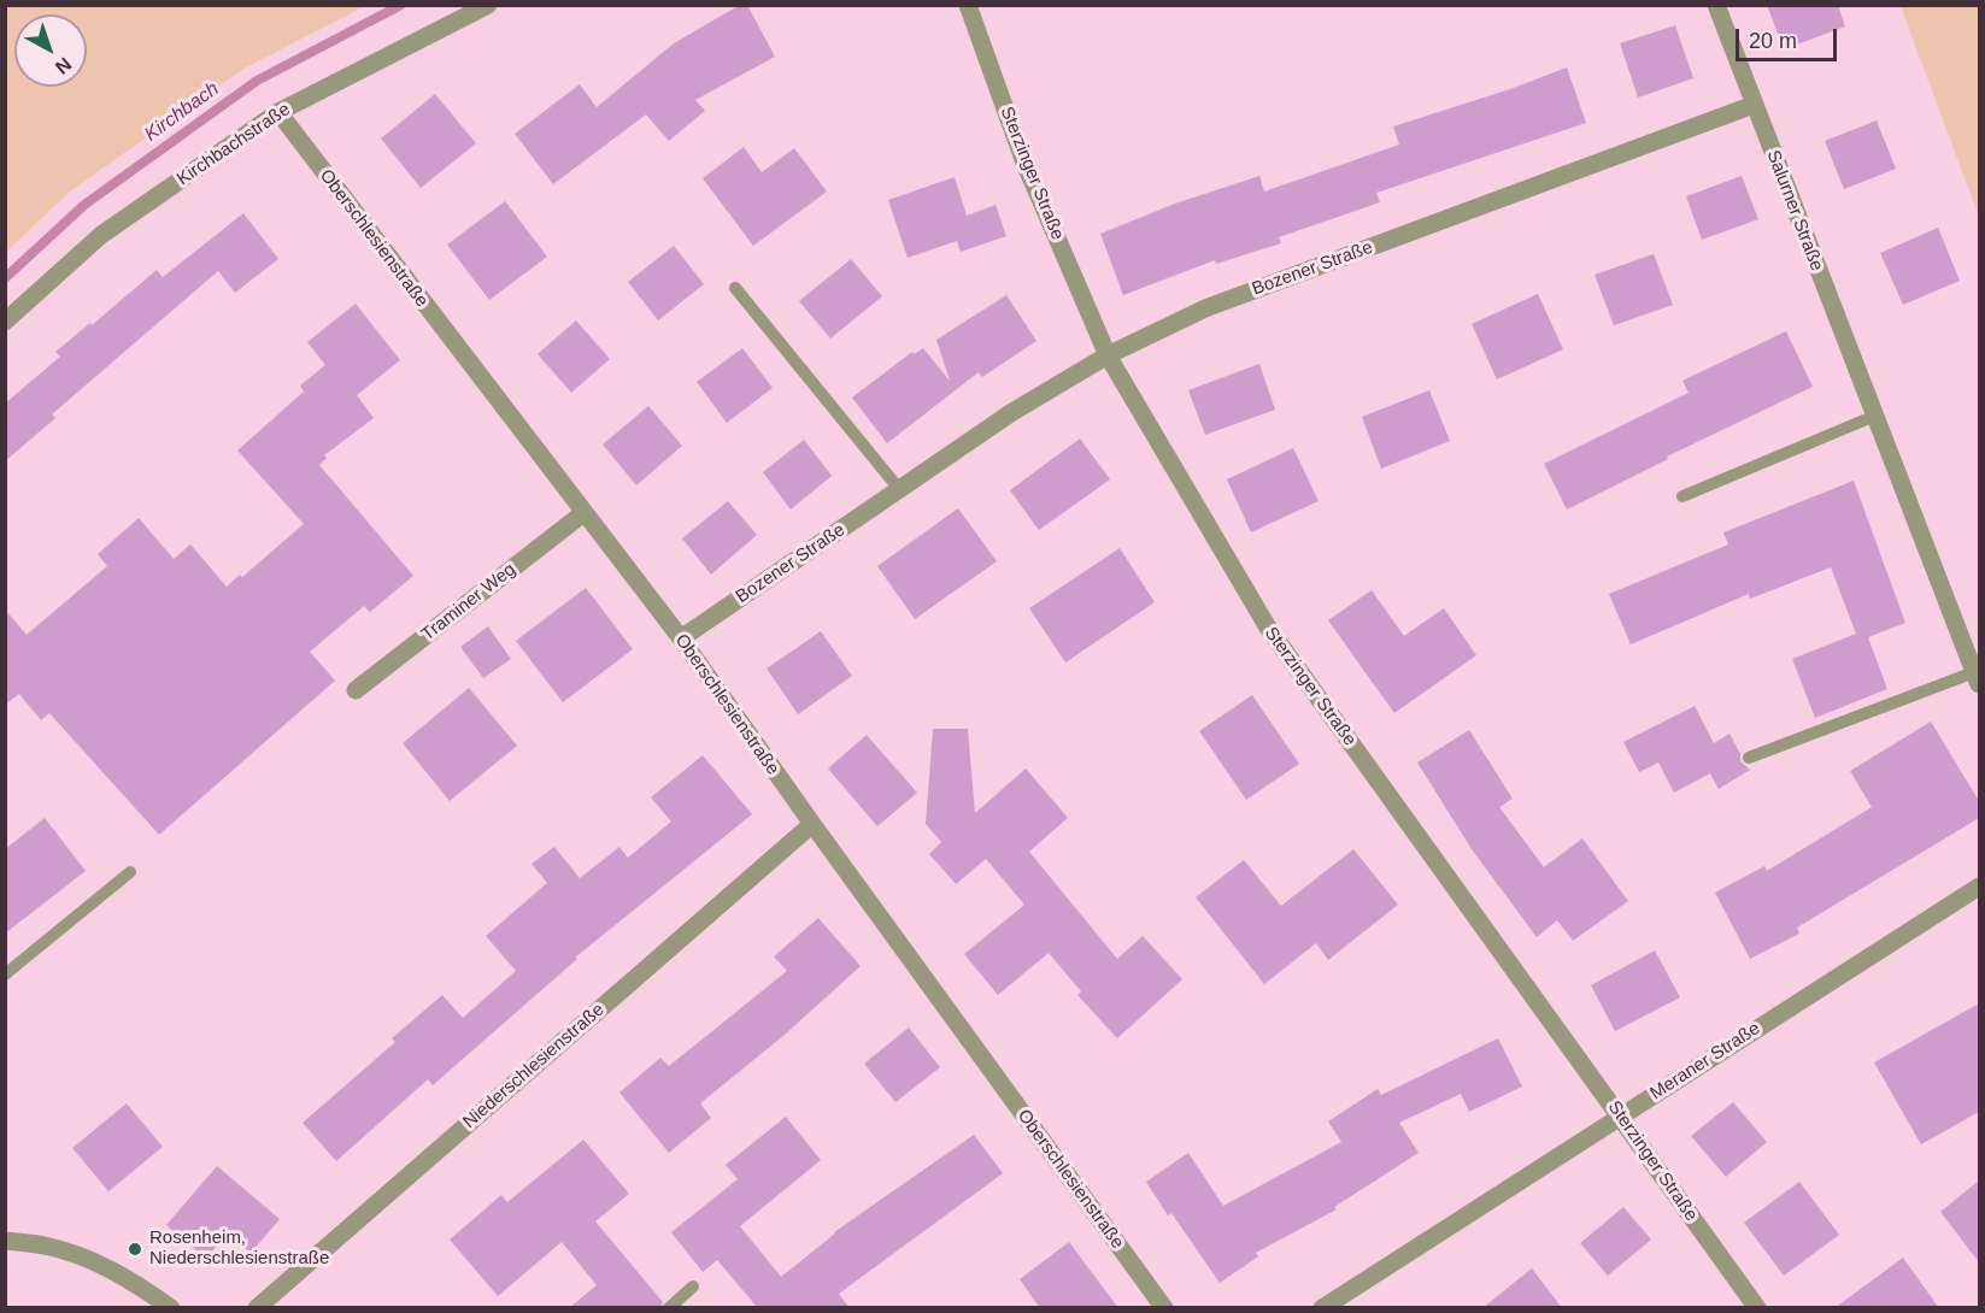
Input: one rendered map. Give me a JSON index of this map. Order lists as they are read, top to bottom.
{
  "streets": {
    "street": [
      "Kirchbachstraße",
      "Sterzinger Straße",
      "Salurner Straße",
      "Oberschlesienstraße",
      "Bozener Straße",
      "Traminer Weg",
      "Meraner Straße",
      "Niederschlesienstraße"
    ]
  },
  "crossings": [
    ["Kirchbachstraße", "Oberschlesienstraße"],
    ["Sterzinger Straße", "Bozener Straße"],
    ["Sterzinger Straße", "Meraner Straße"],
    ["Salurner Straße", "Bozener Straße"],
    ["Oberschlesienstraße", "Bozener Straße"],
    ["Oberschlesienstraße", "Traminer Weg"],
    ["Oberschlesienstraße", "Niederschlesienstraße"]
  ],
  "water": ["Kirchbach"],
  "places": ["Rosenheim, Niederschlesienstraße"],
  "scale_bar": "20 m",
  "north": "bottom right"
}
